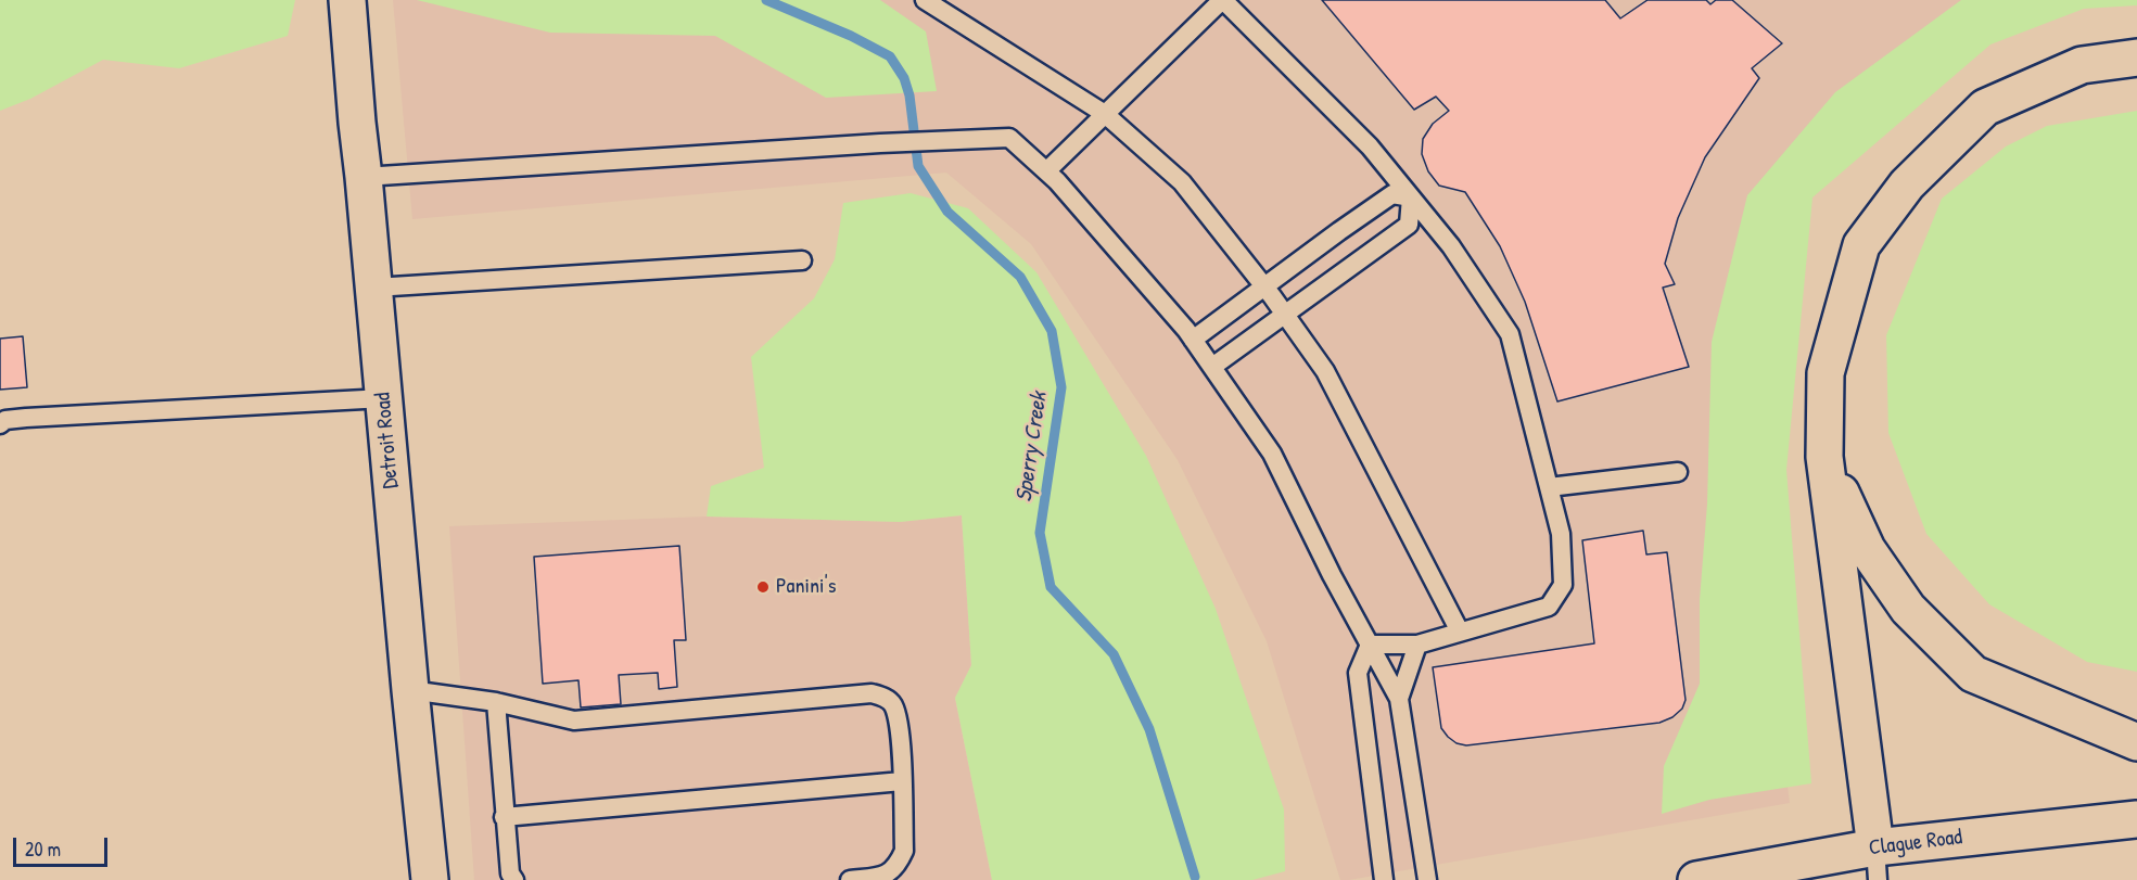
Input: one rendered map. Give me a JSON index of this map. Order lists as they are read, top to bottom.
{
  "streets": {
    "main road": ["Detroit Road", "Clague Road"]
  },
  "water": ["Sperry Creek"],
  "places": ["Panini's"],
  "scale_bar": "20 m"
}
